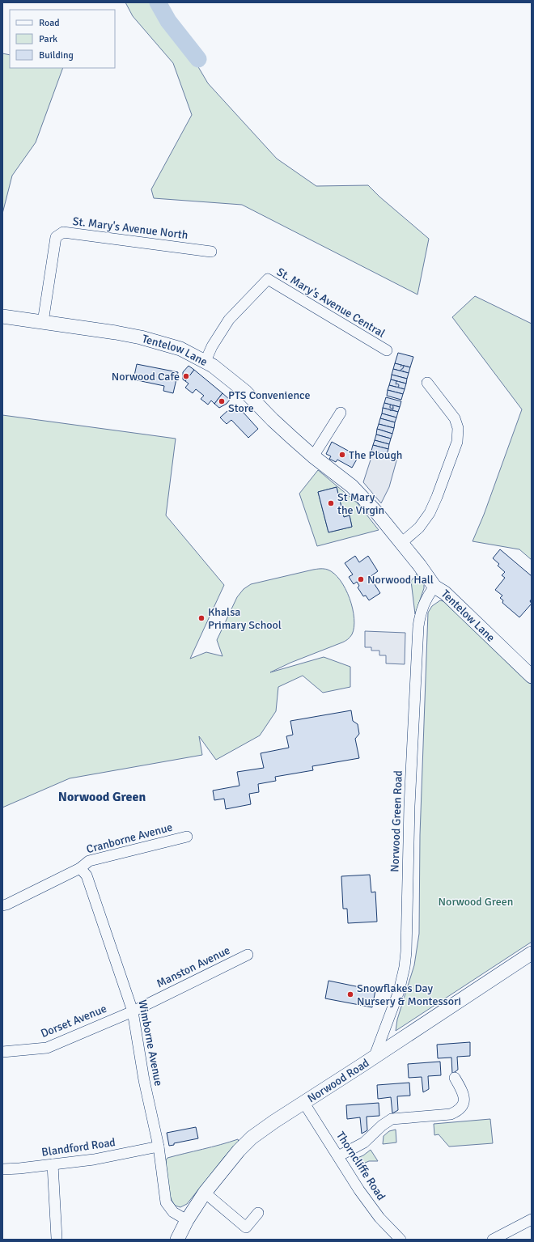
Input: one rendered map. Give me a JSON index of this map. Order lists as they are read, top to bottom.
{
  "streets": {
    "main road": ["Tentelow Lane", "Norwood Road"],
    "street": [
      "St. Mary's Avenue North",
      "St. Mary's Avenue Central",
      "Norwood Green Road",
      "Cranborne Avenue",
      "Manston Avenue",
      "Dorset Avenue",
      "Wimborne Avenue",
      "Blandford Road",
      "Thorncliffe Road"
    ]
  },
  "crossings": [
    ["St. Mary's Avenue North", "Tentelow Lane"],
    ["St. Mary's Avenue Central", "Tentelow Lane"],
    ["Tentelow Lane", "Norwood Green Road"],
    ["Norwood Green Road", "Norwood Road"],
    ["Cranborne Avenue", "Wimborne Avenue"],
    ["Manston Avenue", "Dorset Avenue"],
    ["Manston Avenue", "Wimborne Avenue"],
    ["Dorset Avenue", "Wimborne Avenue"],
    ["Wimborne Avenue", "Norwood Road"],
    ["Wimborne Avenue", "Blandford Road"],
    ["Norwood Road", "Thorncliffe Road"]
  ],
  "districts": ["Norwood Green"],
  "parks": ["Norwood Green"],
  "places": [
    "Norwood Cafe",
    "PTS Convenience Store",
    "The Plough",
    "St Mary the Virgin",
    "Norwood Hall",
    "Khalsa Primary School",
    "Snowflakes Day Nursery & Montessori"
  ],
  "house_numbers": ["2", "5", "9"],
  "legend": ["Road", "Park", "Building"]
}
